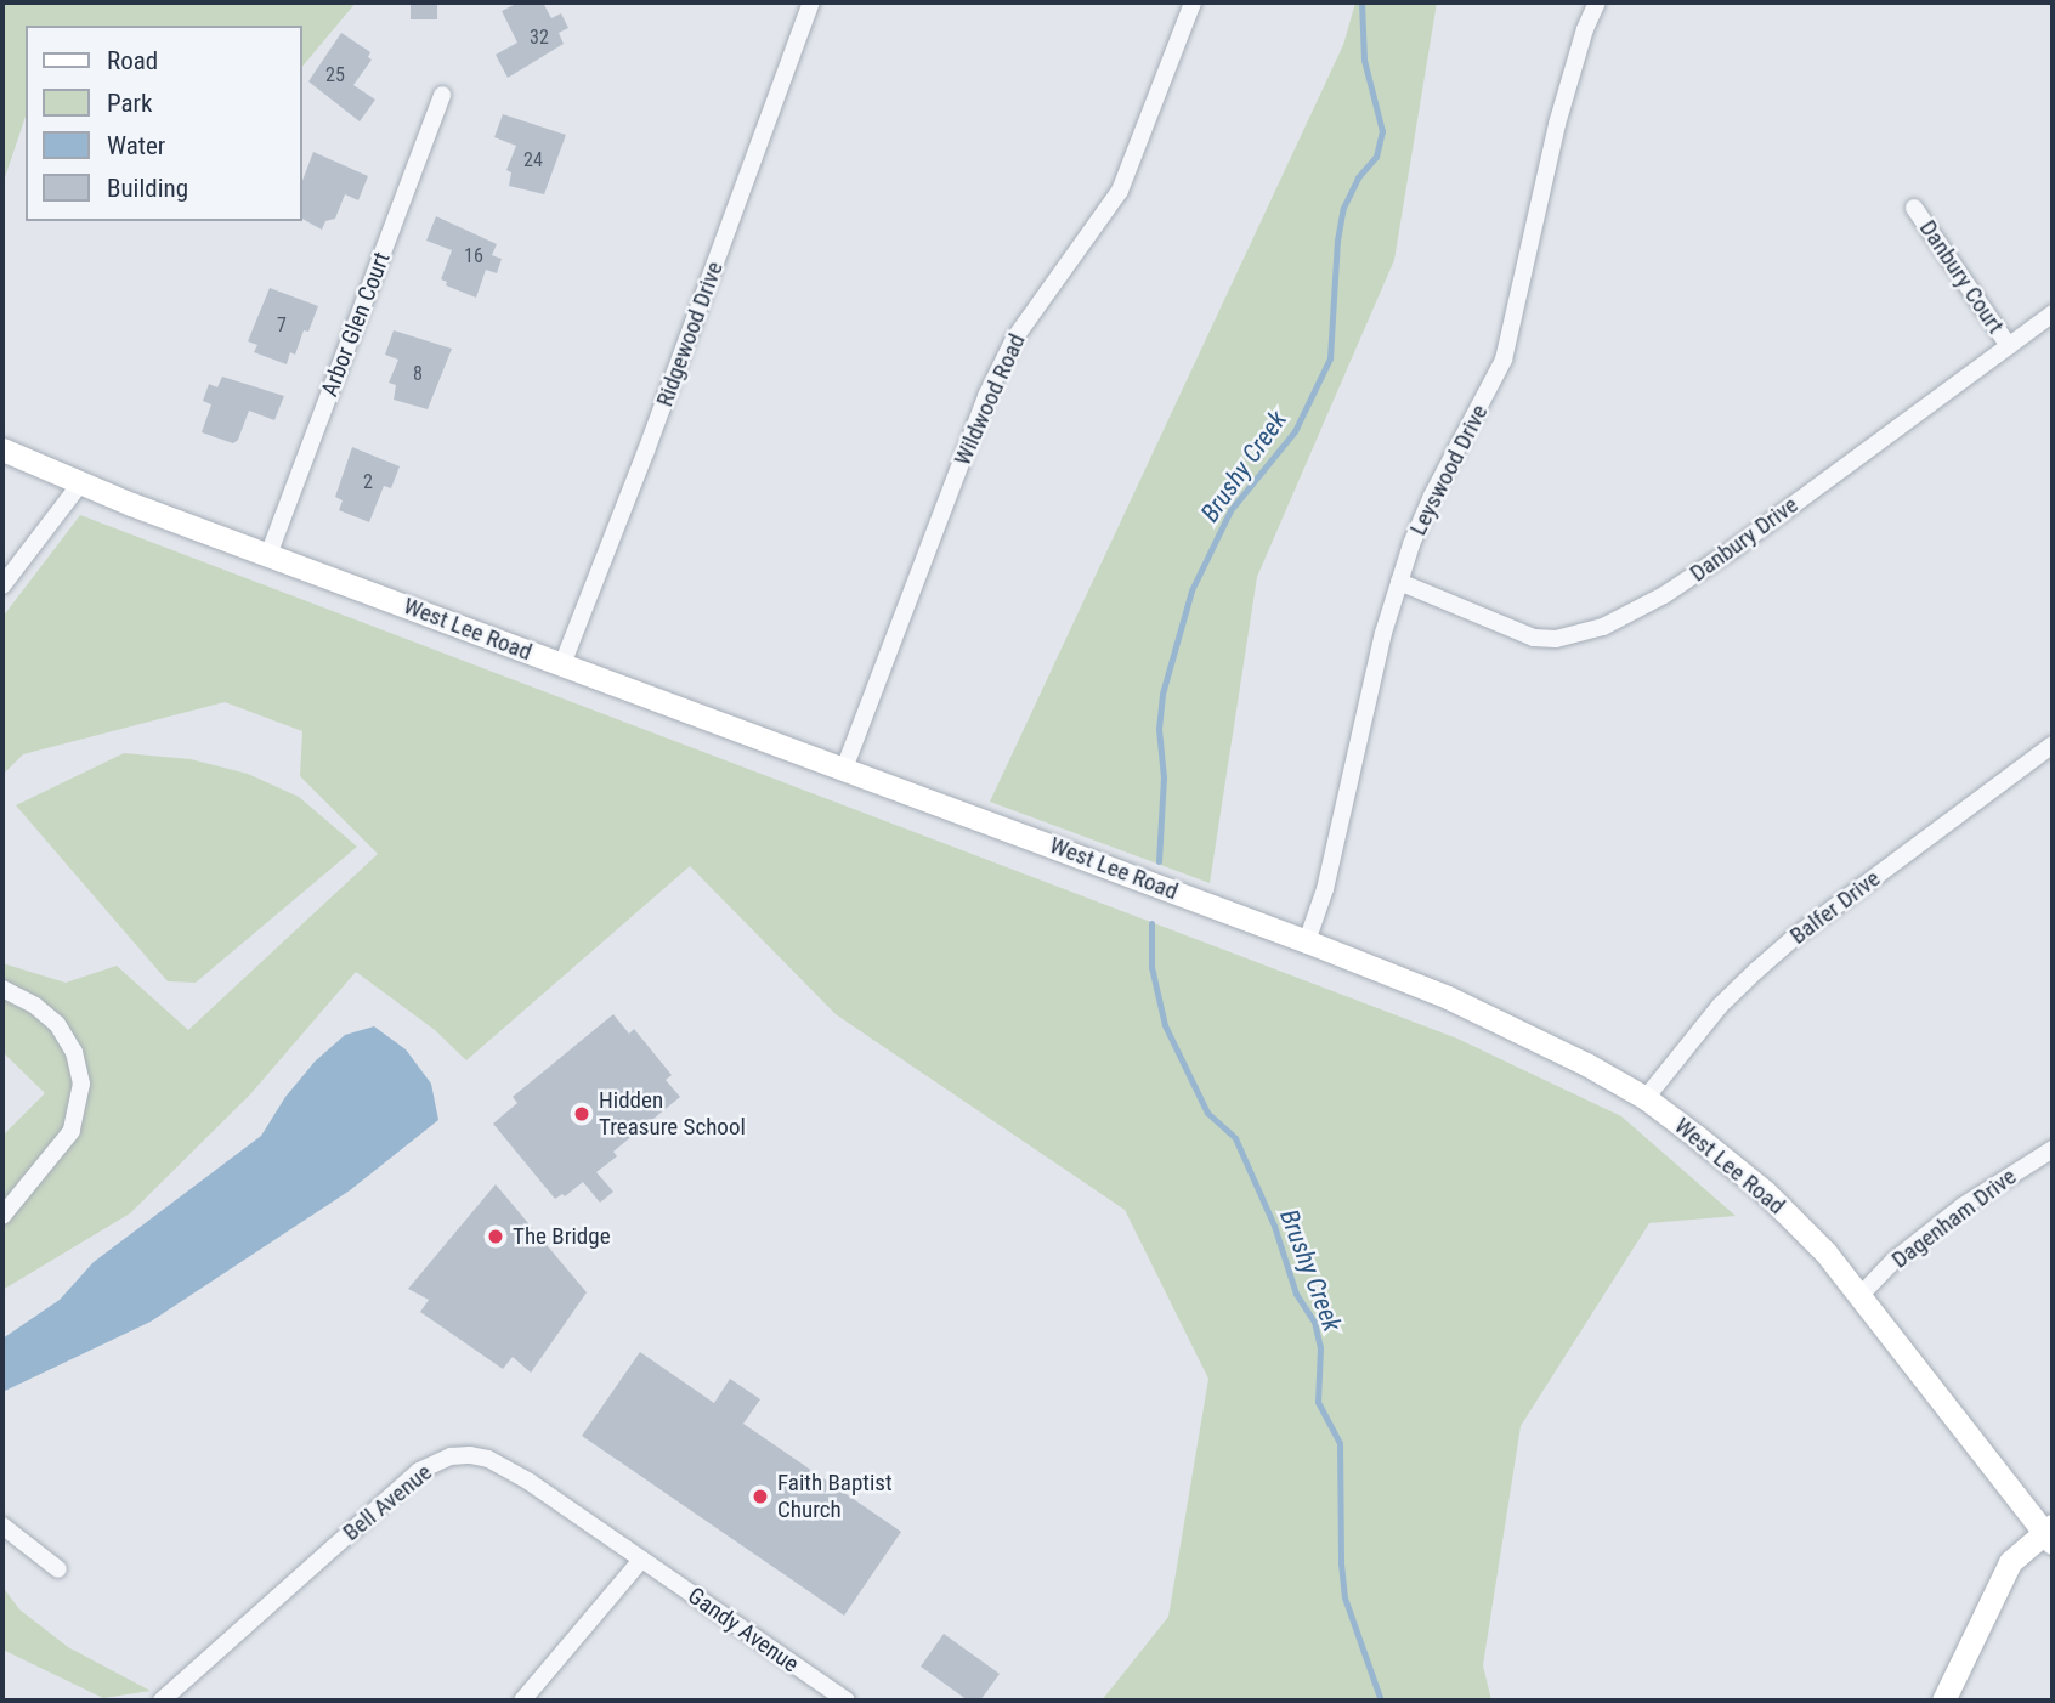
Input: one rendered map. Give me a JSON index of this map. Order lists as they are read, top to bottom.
{
  "streets": {
    "street": [
      "Danbury Court",
      "Arbor Glen Court",
      "Ridgewood Drive",
      "Wildwood Road",
      "Leyswood Drive",
      "Danbury Drive",
      "West Lee Road",
      "Balfer Drive",
      "Dagenham Drive",
      "Bell Avenue",
      "Gandy Avenue"
    ]
  },
  "crossings": [
    ["Danbury Court", "Danbury Drive"],
    ["Arbor Glen Court", "West Lee Road"],
    ["Ridgewood Drive", "West Lee Road"],
    ["Wildwood Road", "West Lee Road"],
    ["Leyswood Drive", "Danbury Drive"],
    ["Leyswood Drive", "West Lee Road"],
    ["West Lee Road", "Balfer Drive"],
    ["West Lee Road", "Dagenham Drive"],
    ["Bell Avenue", "Gandy Avenue"]
  ],
  "water": ["Brushy Creek"],
  "places": ["Hidden Treasure School", "The Bridge", "Faith Baptist Church"],
  "house_numbers": [
    "32",
    "25",
    "24",
    "16",
    "7",
    "8",
    "2"
  ],
  "legend": [
    "Road",
    "Park",
    "Water",
    "Building"
  ]
}
